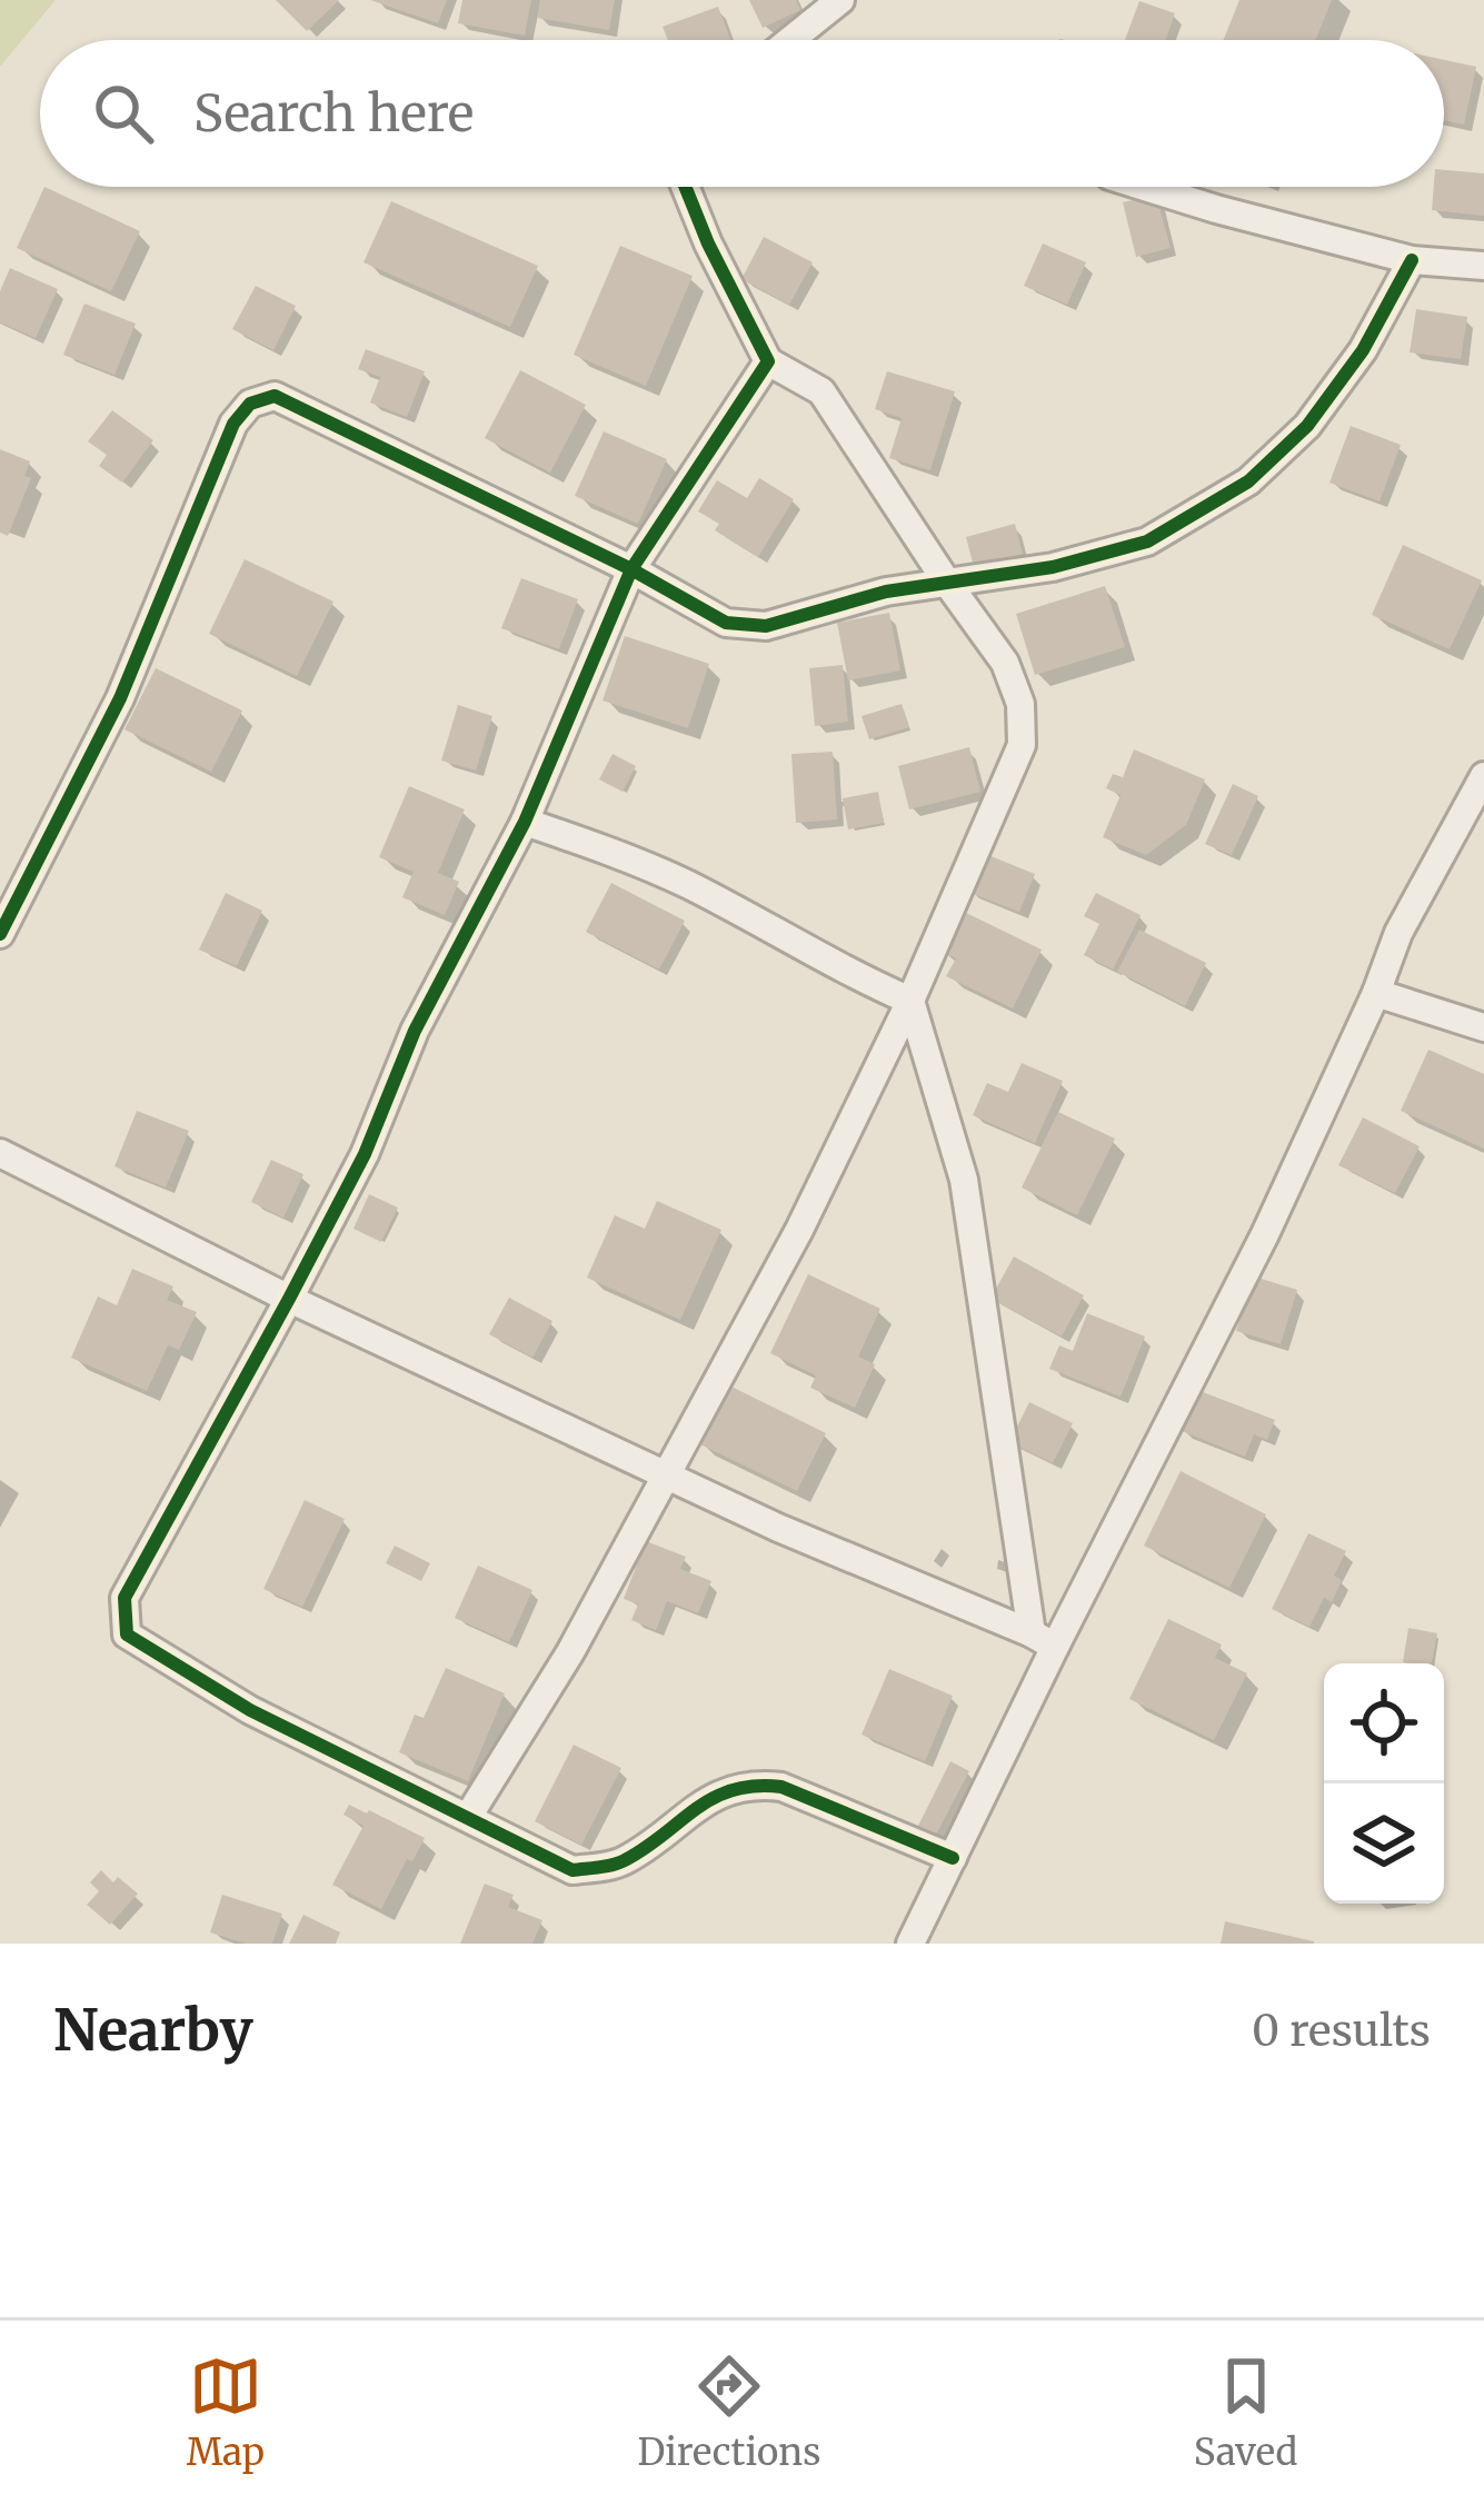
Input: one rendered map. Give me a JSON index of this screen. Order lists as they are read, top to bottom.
{
  "page": {
    "search": "Search here",
    "heading": ["Nearby", "0 results"],
    "nav": ["Map", "Directions", "Saved"]
  }
}
